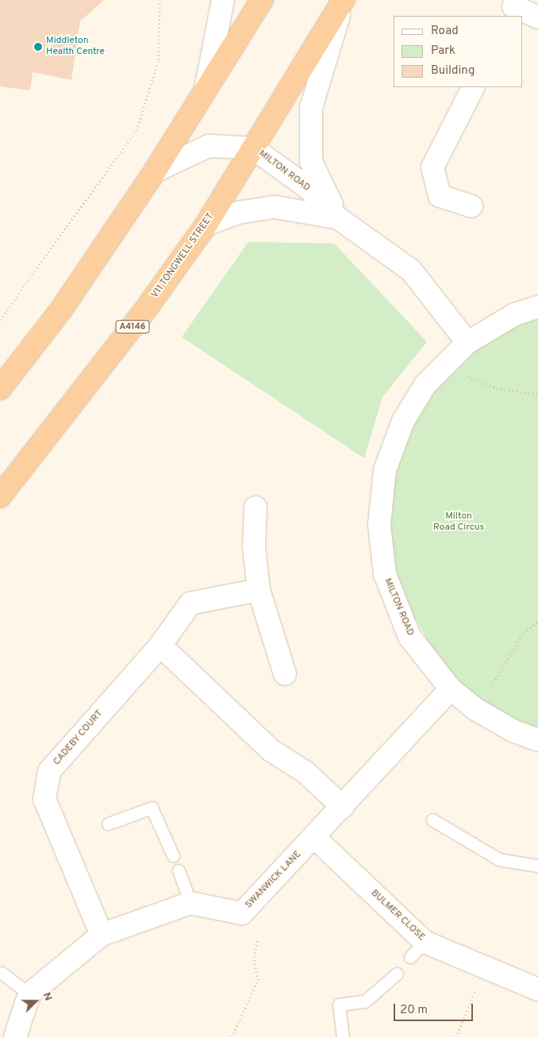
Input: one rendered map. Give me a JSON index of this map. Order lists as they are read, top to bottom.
{
  "streets": {
    "highway": ["V11 TONGWELL STREET", "A4146"],
    "street": [
      "MILTON ROAD",
      "CADEBY COURT",
      "SWANWICK LANE",
      "BULMER CLOSE"
    ]
  },
  "crossings": [
    ["MILTON ROAD", "V11 TONGWELL STREET"],
    ["MILTON ROAD", "SWANWICK LANE"],
    ["SWANWICK LANE", "BULMER CLOSE"]
  ],
  "parks": ["Milton Road Circus"],
  "places": ["Middleton Health Centre"],
  "legend": ["Road", "Park", "Building"],
  "scale_bar": "20 m",
  "north": "right"
}
